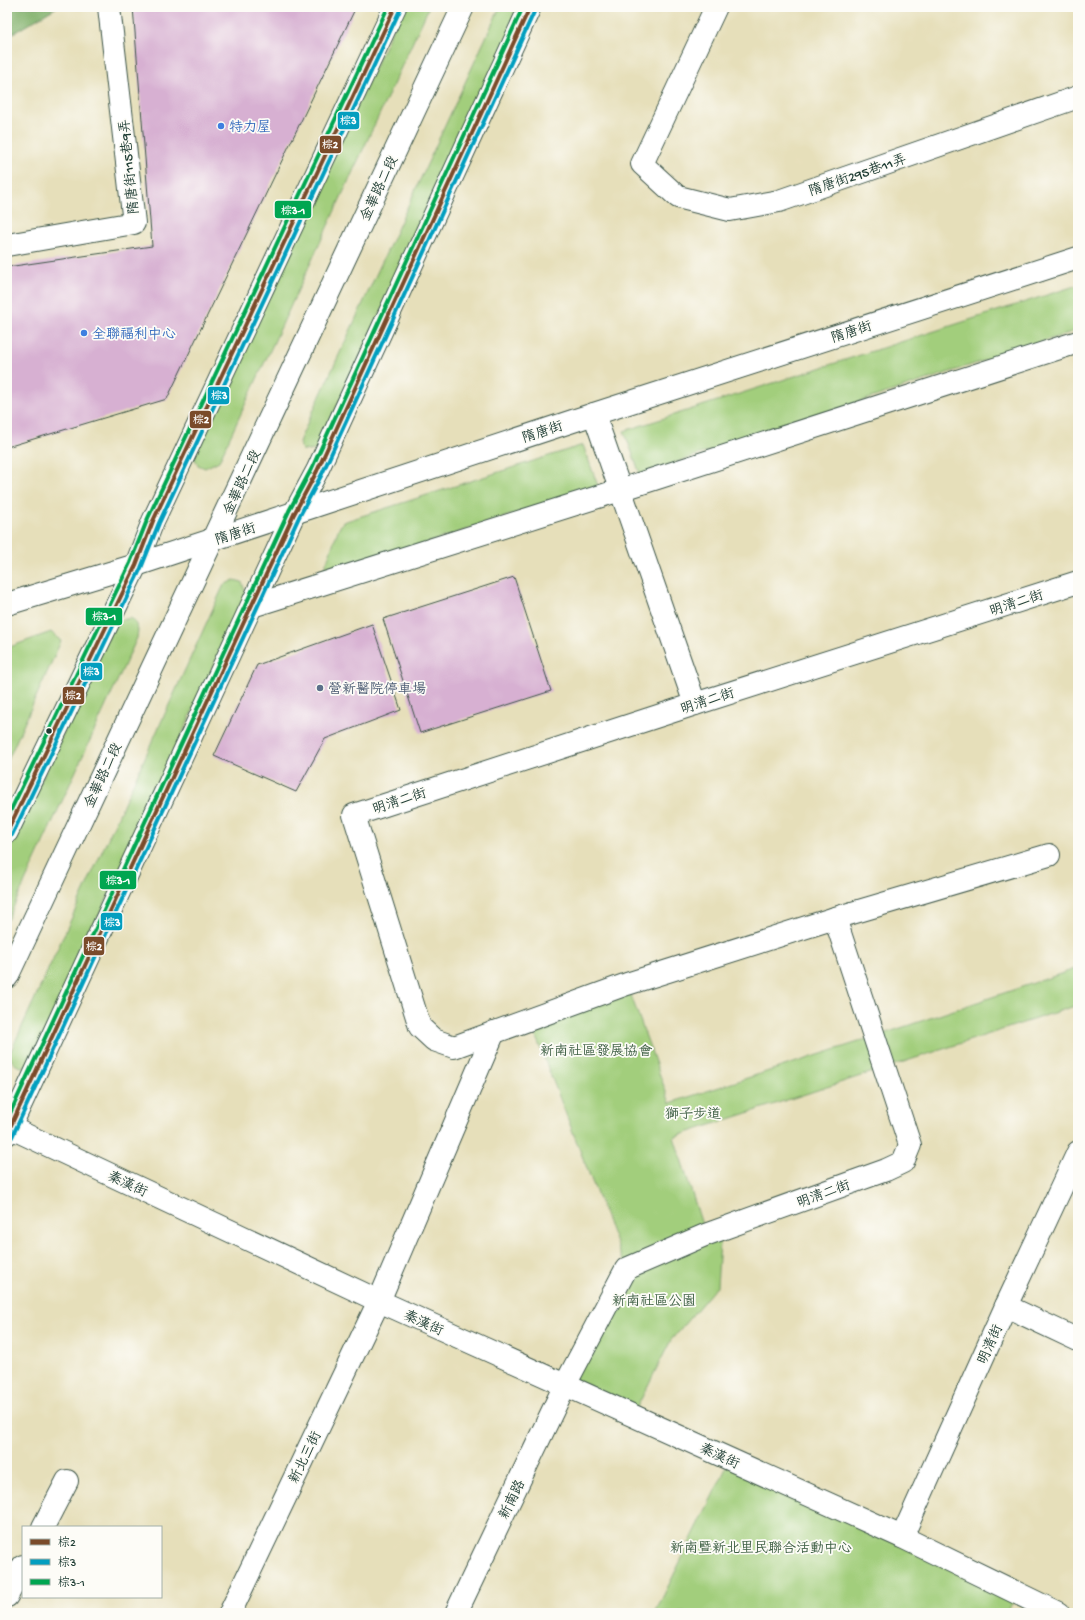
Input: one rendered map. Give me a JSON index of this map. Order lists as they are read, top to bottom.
{
  "streets": {
    "street": [
      "隋唐街115巷9弄",
      "隋唐街295巷11弄",
      "金華路二段",
      "隋唐街",
      "明清二街",
      "秦漢街",
      "明清街",
      "新北三街",
      "新南路"
    ]
  },
  "crossings": [
    ["金華路二段", "隋唐街"],
    ["明清二街", "秦漢街"],
    ["明清二街", "新南路"],
    ["秦漢街", "明清街"],
    ["秦漢街", "新北三街"],
    ["秦漢街", "新南路"]
  ],
  "parks": [
    "新南社區發展協會",
    "獅子步道",
    "新南社區公園",
    "新南暨新北里民聯合活動中心"
  ],
  "places": ["特力屋", "全聯福利中心", "營新醫院停車場"],
  "lines": ["transit line 棕2", "transit line 棕3-1", "transit line 棕3"],
  "legend": ["棕2", "棕3", "棕3-1"]
}
